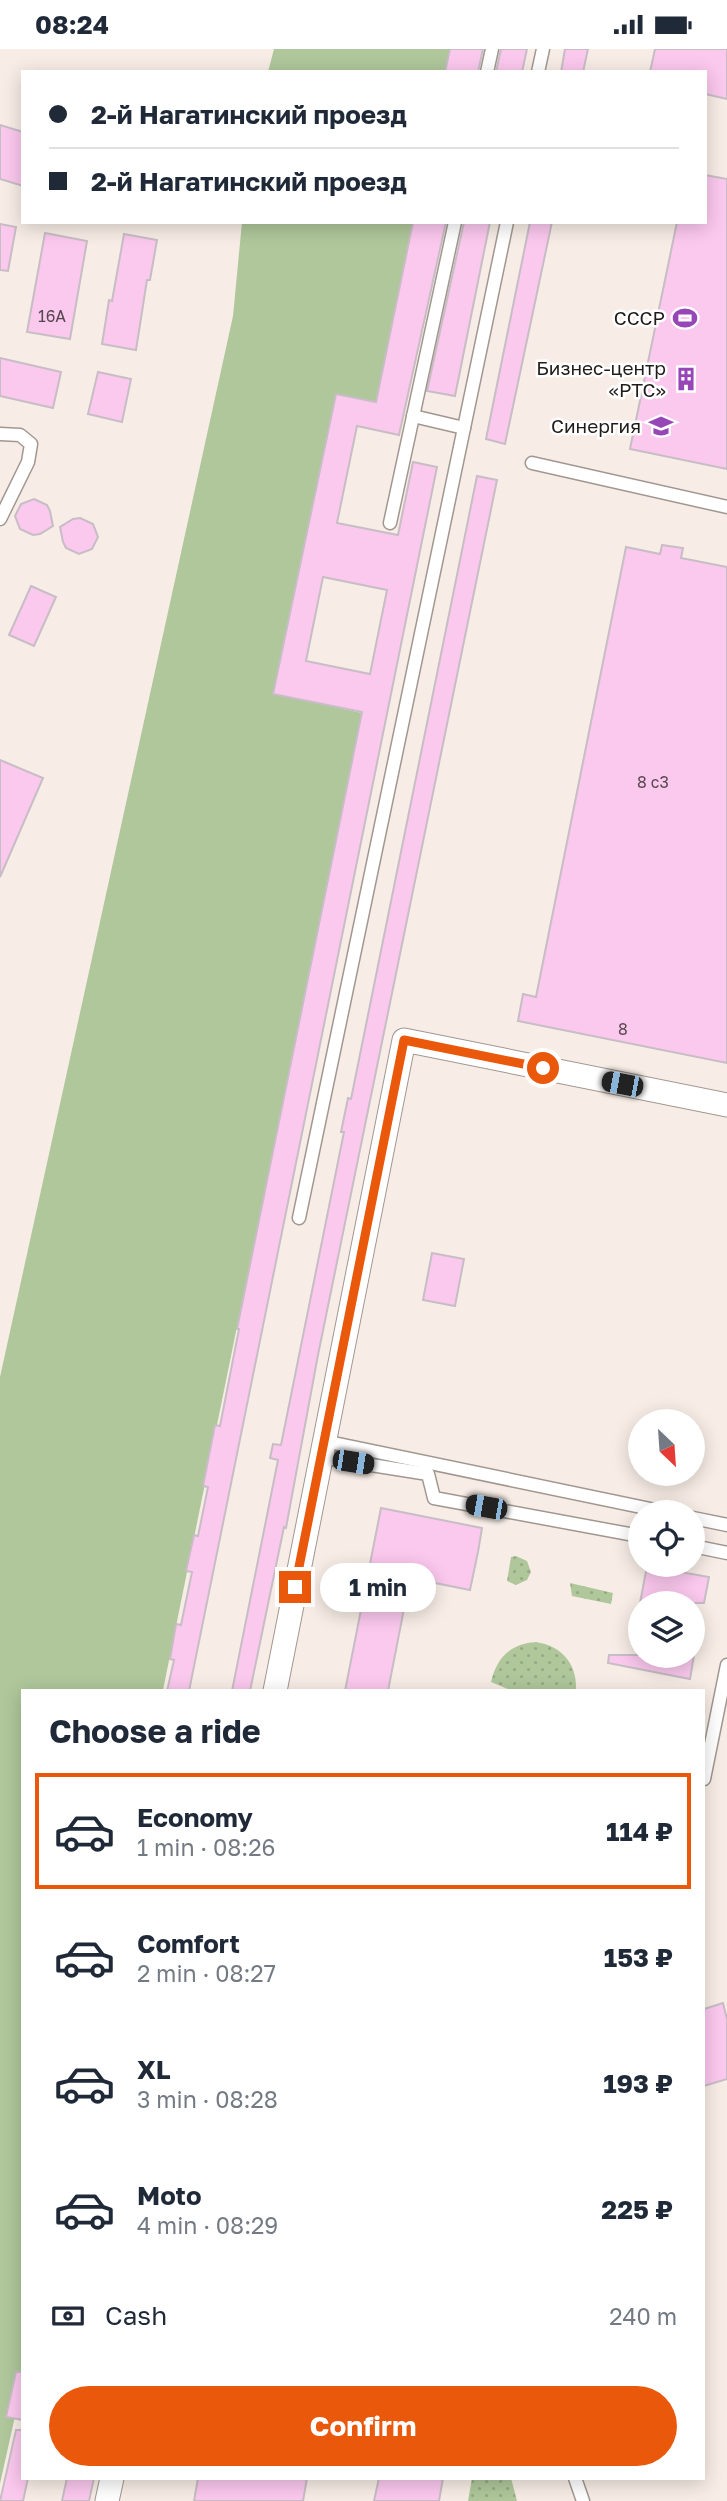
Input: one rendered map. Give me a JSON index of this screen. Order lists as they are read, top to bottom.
{
  "places": {
    "sports": ["СССР"],
    "building": ["Бизнес-центр «РТС»"],
    "school or university": ["Синергия"]
  },
  "house_numbers": ["16А", "8 с3", "8"],
  "north": "bottom right",
  "page": {
    "status": "08:24",
    "banner": ["2-й Нагатинский проезд", "2-й Нагатинский проезд"],
    "bubble": "1 min",
    "heading": "Choose a ride",
    "list": [
      {
        "name": "Economy",
        "note": "1 min · 08:26",
        "value": "114 ₽"
      },
      {
        "name": "Comfort",
        "note": "2 min · 08:27",
        "value": "153 ₽"
      },
      {
        "name": "XL",
        "note": "3 min · 08:28",
        "value": "193 ₽"
      },
      {
        "name": "Moto",
        "note": "4 min · 08:29",
        "value": "225 ₽"
      }
    ],
    "pay": ["Cash", "240 m"],
    "buttons": "Confirm"
  }
}
